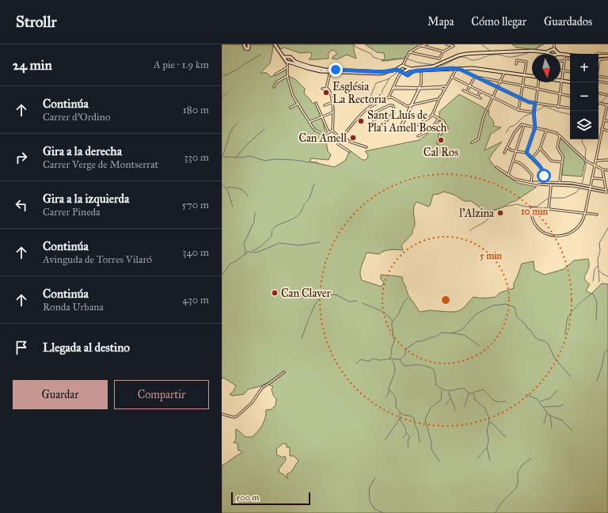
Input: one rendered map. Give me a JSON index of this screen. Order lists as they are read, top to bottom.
{
  "places": [
    "Església La Rectoria",
    "Sant Lluís de Pla i Amell Bosch",
    "Can Amell",
    "Cal Ros",
    "l'Alzina",
    "Can Claver"
  ],
  "scale_bar": "500 m",
  "north": "bottom",
  "page": {
    "header": "Strollr",
    "nav": ["Mapa", "Cómo llegar", "Guardados"],
    "heading": ["24 min", "A pie · 1.9 km"],
    "map_buttons": ["+", "−"],
    "list": [
      ["Continúa", "Carrer d'Ordino", "180 m"],
      ["Gira a la derecha", "Carrer Verge de Montserrat", "330 m"],
      ["Gira a la izquierda", "Carrer Pineda", "570 m"],
      ["Continúa", "Avinguda de Torres Vilaró", "340 m"],
      ["Continúa", "Ronda Urbana", "430 m"],
      "Llegada al destino"
    ],
    "buttons": ["Guardar", "Compartir"],
    "scale": "500 m"
  },
  "rings": ["10 min", "5 min"]
}
